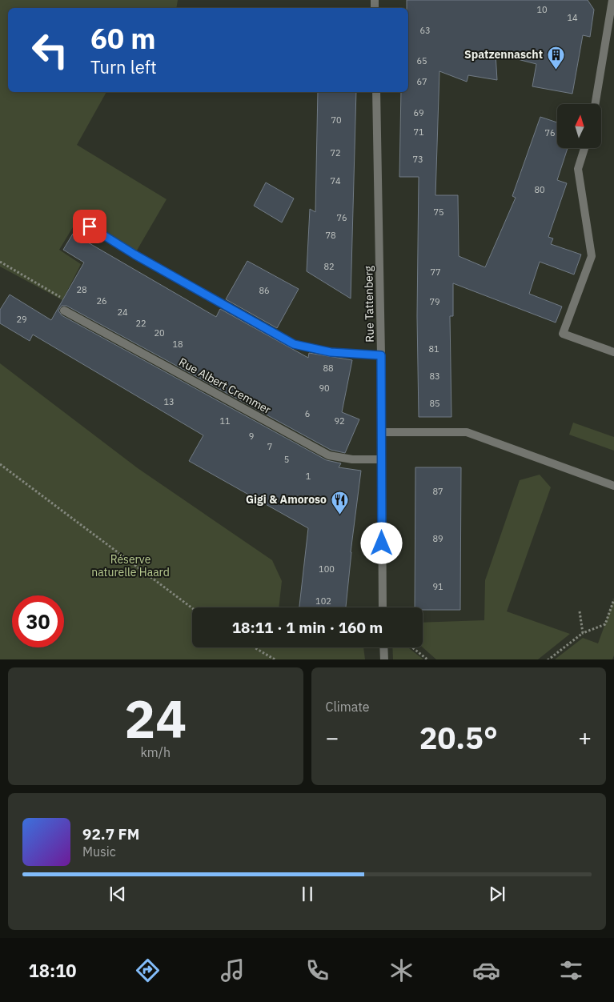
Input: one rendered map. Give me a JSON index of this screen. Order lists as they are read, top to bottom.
{
  "streets": {
    "street": ["Rue Tattenberg", "Rue Albert Cremmer"]
  },
  "crossings": [
    ["Rue Tattenberg", "Rue Albert Cremmer"]
  ],
  "parks": ["Réserve naturelle Haard"],
  "places": {
    "building": ["Spatzennascht"],
    "restaurant": ["Gigi & Amoroso"]
  },
  "house_numbers": [
    "10",
    "14",
    "63",
    "65",
    "67",
    "69",
    "70",
    "71",
    "76",
    "72",
    "73",
    "74",
    "80",
    "75",
    "76",
    "78",
    "82",
    "77",
    "28",
    "86",
    "26",
    "79",
    "24",
    "29",
    "22",
    "20",
    "18",
    "81",
    "88",
    "83",
    "90",
    "13",
    "85",
    "6",
    "11",
    "92",
    "9",
    "7",
    "5",
    "1",
    "87",
    "89",
    "100",
    "91",
    "102"
  ],
  "north": "top",
  "page": {
    "turn": ["60 m", "Turn left"],
    "limit": "30",
    "trip": "18:11 · 1 min · 160 m",
    "tile": [
      ["24", "km/h"],
      "Climate"
    ],
    "heat": ["−", "20.5°", "+"],
    "song": ["92.7 FM", "Music"],
    "tabs": "18:10"
  }
}
